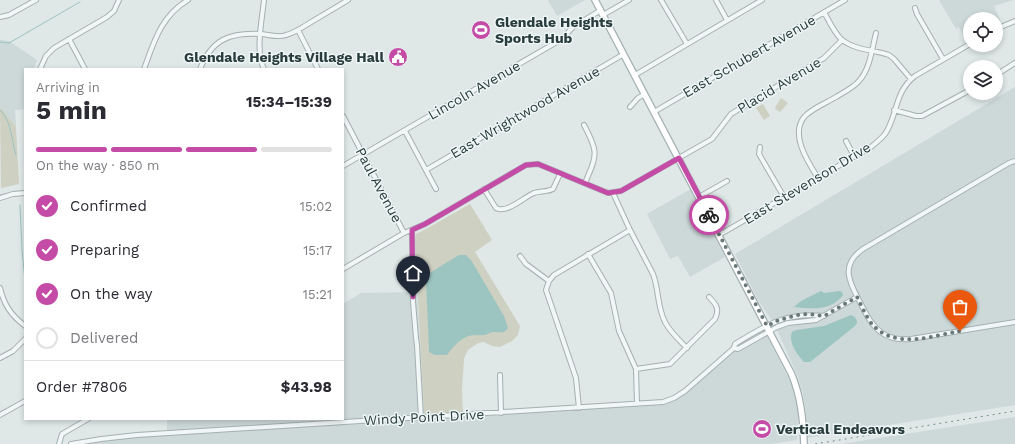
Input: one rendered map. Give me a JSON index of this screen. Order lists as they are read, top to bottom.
{
  "streets": {
    "street": [
      "East Schubert Avenue",
      "Placid Avenue",
      "Lincoln Avenue",
      "East Wrightwood Avenue",
      "East Stevenson Drive",
      "Paul Avenue",
      "Windy Point Drive"
    ]
  },
  "crossings": [
    ["Lincoln Avenue", "Paul Avenue"],
    ["Paul Avenue", "Windy Point Drive"]
  ],
  "places": {
    "sports": ["Glendale Heights Sports Hub", "Vertical Endeavors"],
    "public building": ["Glendale Heights Village Hall"]
  },
  "page": {
    "heading": ["5 min", "Arriving in", "15:34–15:39"],
    "panel": ["Order #7806", "$43.98"],
    "bar": "On the way · 850 m",
    "list": [
      ["Confirmed", "15:02"],
      ["Preparing", "15:17"],
      ["On the way", "15:21"],
      "Delivered"
    ]
  }
}
